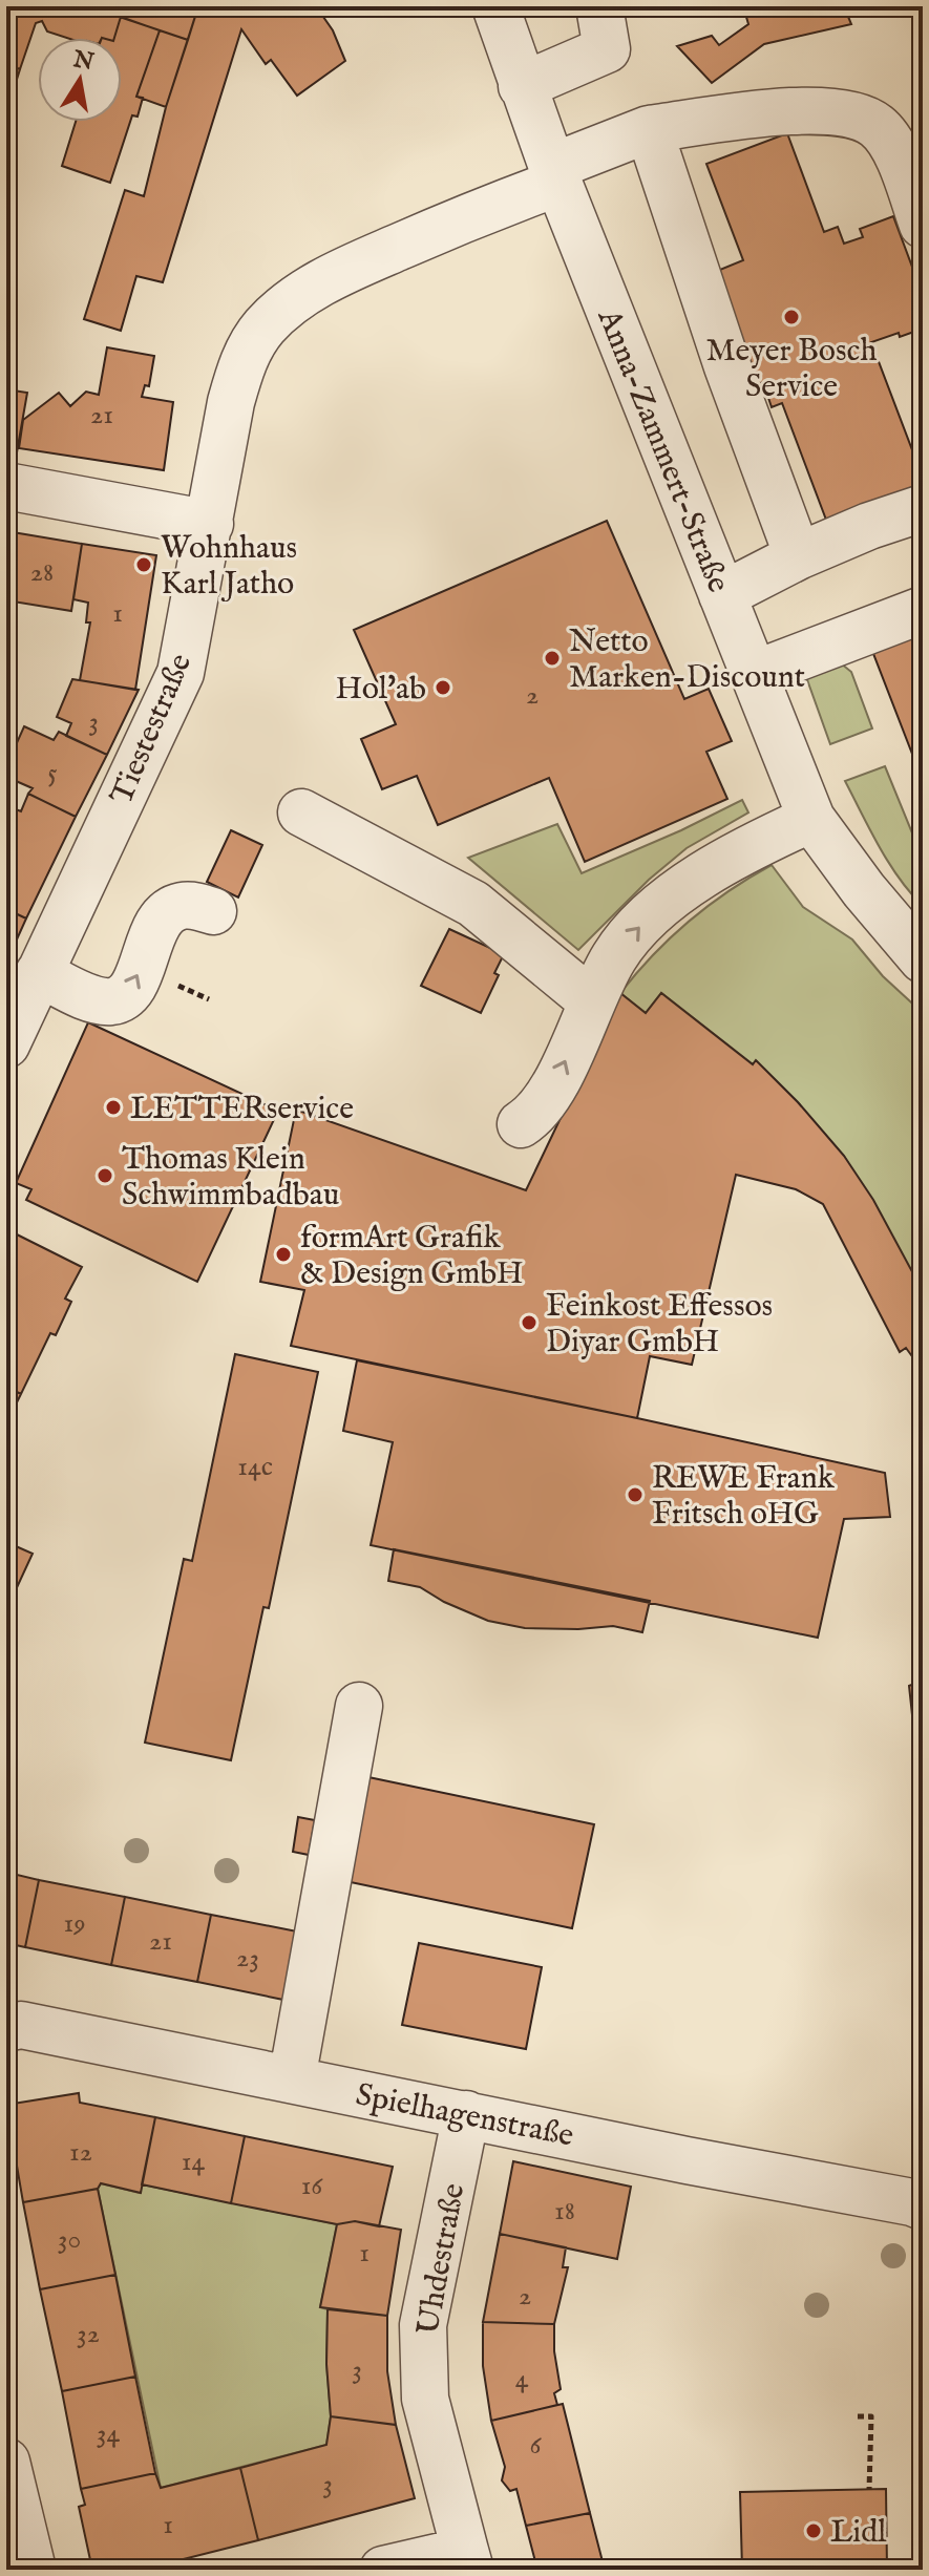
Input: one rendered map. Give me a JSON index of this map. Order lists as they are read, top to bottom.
{
  "streets": {
    "street": [
      "Anna-Zammert-Straße",
      "Tiestestraße",
      "Spielhagenstraße",
      "Uhdestraße"
    ]
  },
  "crossings": [
    ["Anna-Zammert-Straße", "Tiestestraße"],
    ["Spielhagenstraße", "Uhdestraße"]
  ],
  "places": [
    "Meyer Bosch Service",
    "Wohnhaus Karl Jatho",
    "Netto Marken-Discount",
    "Hol'ab",
    "LETTERservice",
    "Thomas Klein Schwimmbadbau",
    "formArt Grafik & Design GmbH",
    "Feinkost Effessos Diyar GmbH",
    "REWE Frank Fritsch oHG",
    "Lidl"
  ],
  "house_numbers": [
    "21",
    "28",
    "1",
    "2",
    "3",
    "5",
    "14c",
    "19",
    "21",
    "23",
    "12",
    "14",
    "16",
    "18",
    "30",
    "1",
    "2",
    "32",
    "3",
    "4",
    "34",
    "6",
    "3",
    "1"
  ],
  "north": "top"
}
